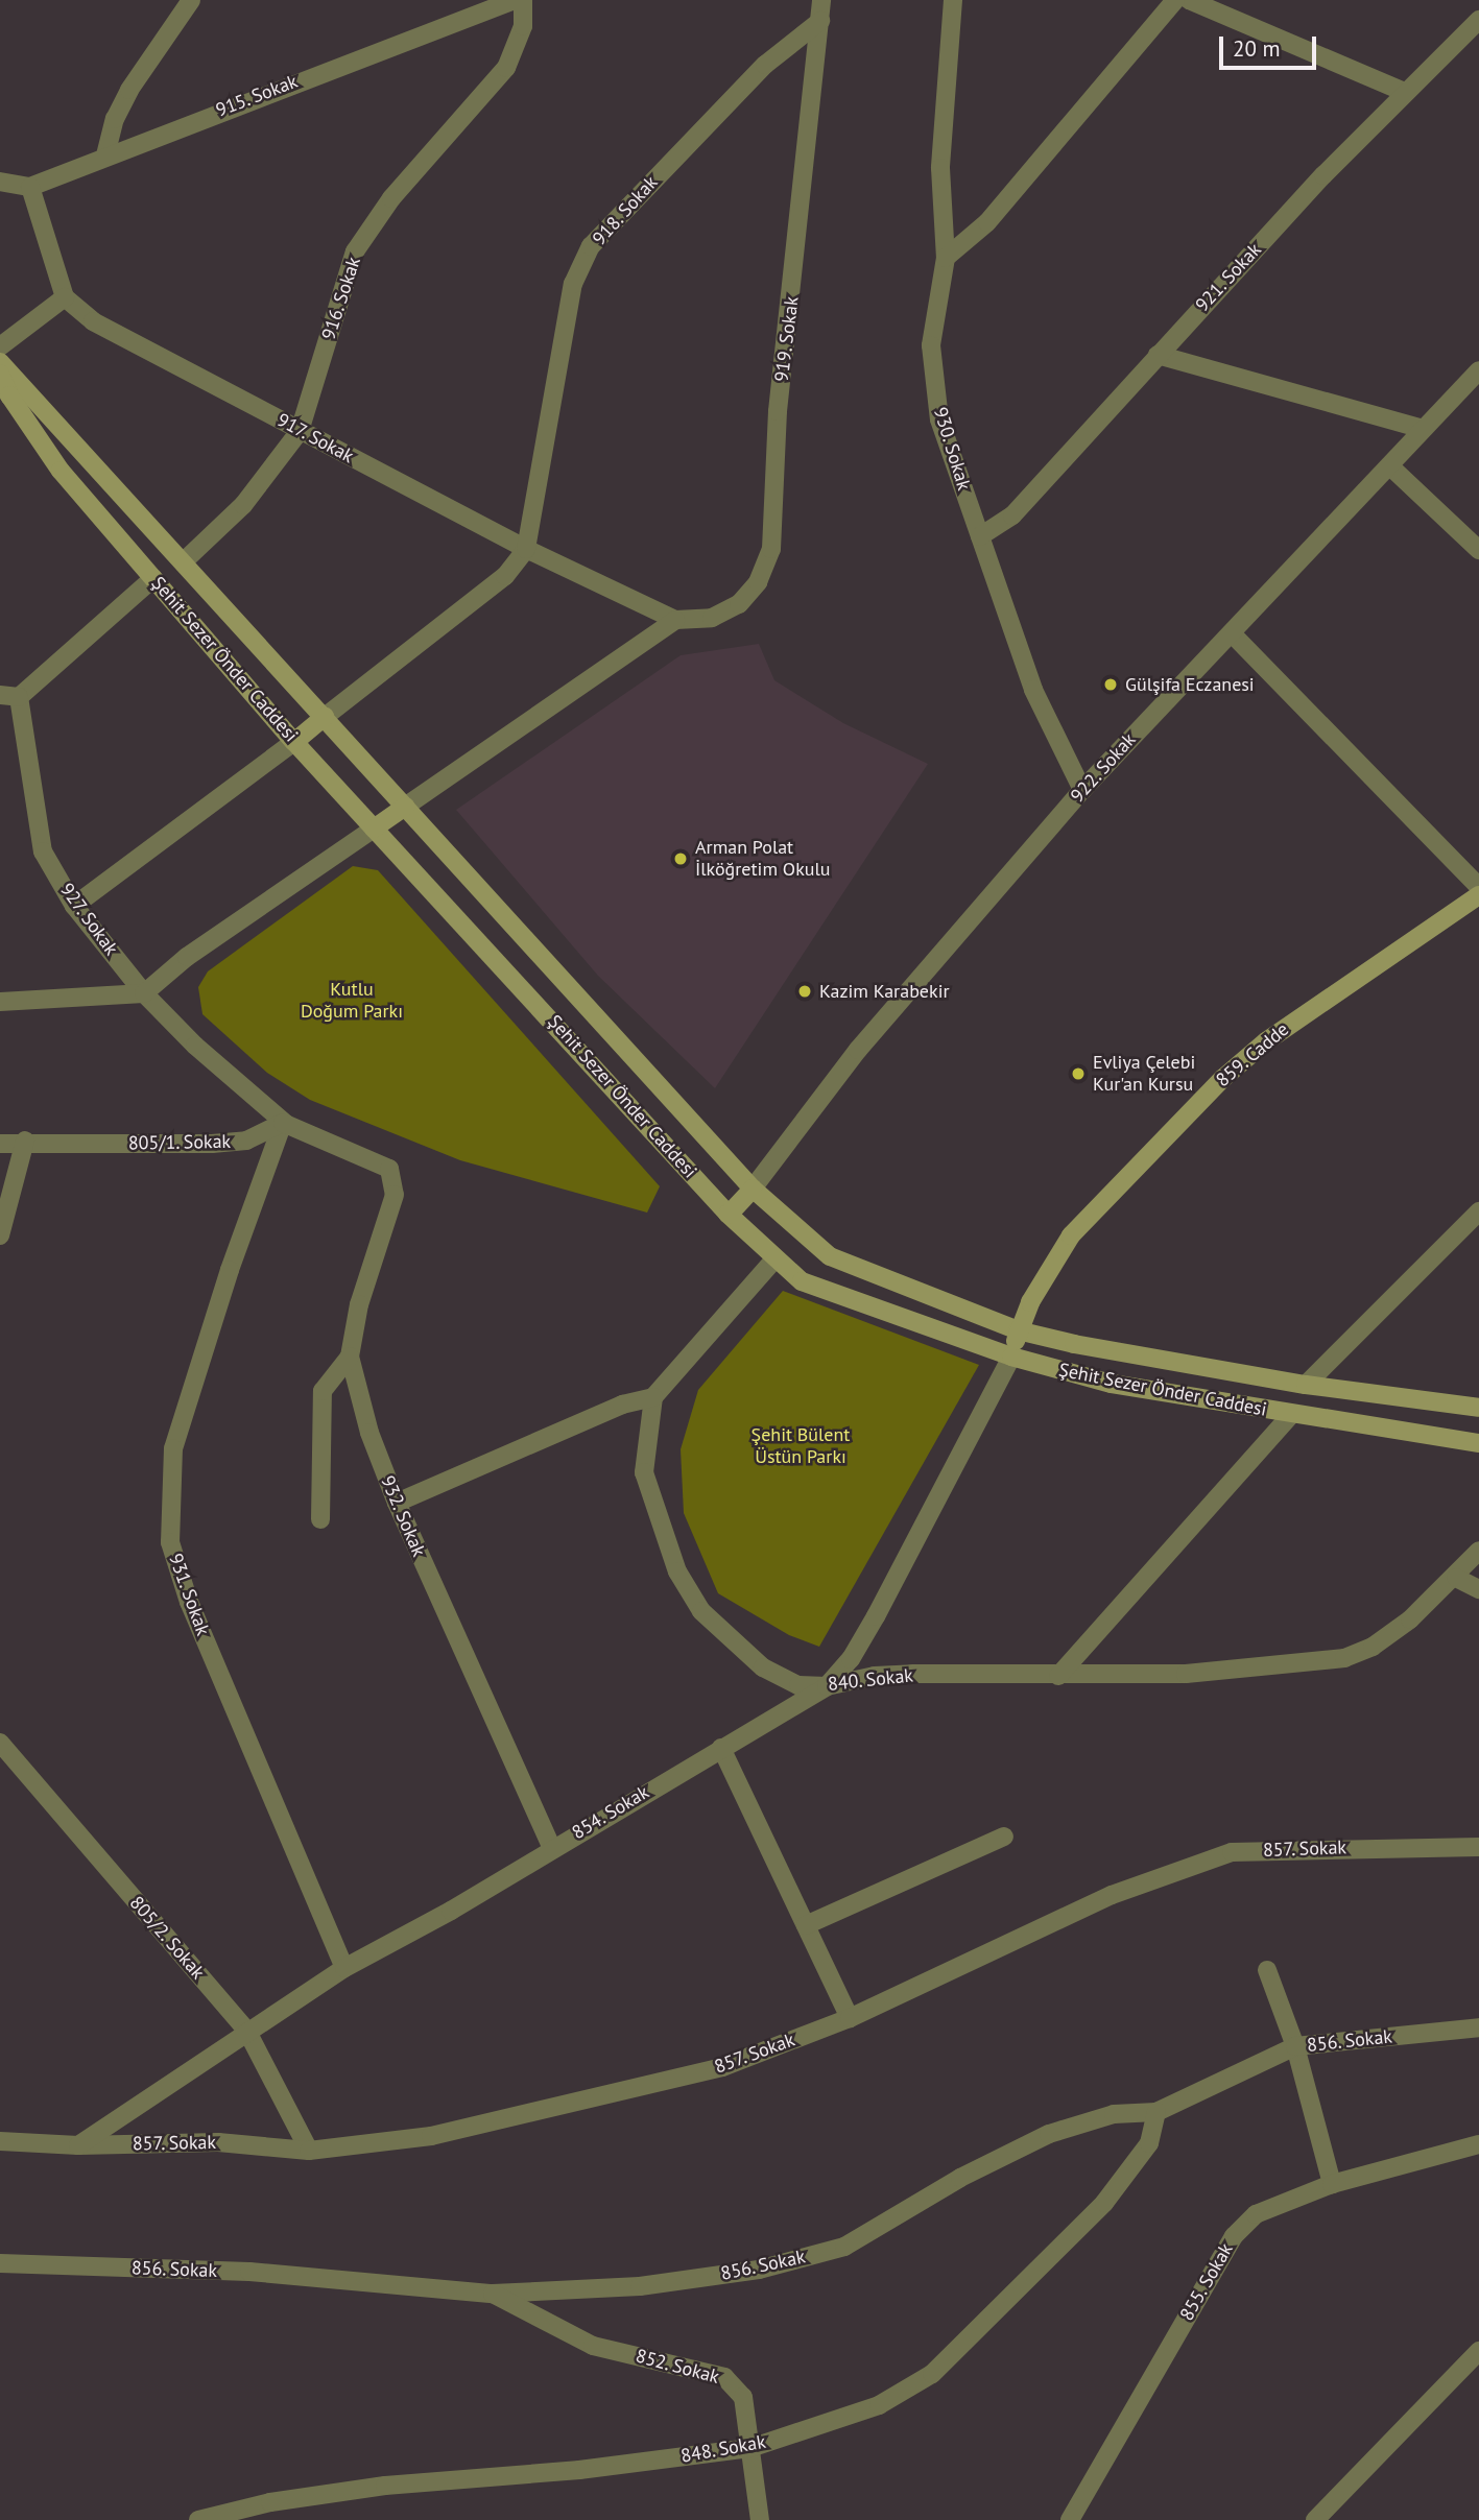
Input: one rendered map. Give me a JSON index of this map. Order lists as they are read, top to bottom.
{
  "streets": {
    "street": [
      "915. Sokak",
      "918. Sokak",
      "921. Sokak",
      "916. Sokak",
      "919. Sokak",
      "917. Sokak",
      "930. Sokak",
      "Şehit Sezer Önder Caddesi",
      "922. Sokak",
      "927. Sokak",
      "859. Cadde",
      "805/1. Sokak",
      "932. Sokak",
      "931. Sokak",
      "840. Sokak",
      "854. Sokak",
      "857. Sokak",
      "805/2. Sokak",
      "856. Sokak",
      "855. Sokak",
      "852. Sokak",
      "848. Sokak"
    ]
  },
  "crossings": [
    ["918. Sokak", "919. Sokak"],
    ["918. Sokak", "917. Sokak"],
    ["921. Sokak", "930. Sokak"],
    ["916. Sokak", "917. Sokak"],
    ["916. Sokak", "Şehit Sezer Önder Caddesi"],
    ["919. Sokak", "917. Sokak"],
    ["930. Sokak", "922. Sokak"],
    ["Şehit Sezer Önder Caddesi", "922. Sokak"],
    ["Şehit Sezer Önder Caddesi", "927. Sokak"],
    ["Şehit Sezer Önder Caddesi", "859. Cadde"],
    ["Şehit Sezer Önder Caddesi", "854. Sokak"],
    ["927. Sokak", "805/1. Sokak"],
    ["927. Sokak", "932. Sokak"],
    ["927. Sokak", "931. Sokak"],
    ["859. Cadde", "854. Sokak"],
    ["805/1. Sokak", "932. Sokak"],
    ["805/1. Sokak", "931. Sokak"],
    ["932. Sokak", "931. Sokak"],
    ["932. Sokak", "854. Sokak"],
    ["931. Sokak", "854. Sokak"],
    ["840. Sokak", "854. Sokak"],
    ["854. Sokak", "857. Sokak"],
    ["854. Sokak", "805/2. Sokak"],
    ["857. Sokak", "805/2. Sokak"],
    ["856. Sokak", "852. Sokak"],
    ["856. Sokak", "848. Sokak"],
    ["852. Sokak", "848. Sokak"]
  ],
  "parks": ["Kutlu Doğum Parkı", "Şehit Bülent Üstün Parkı"],
  "places": [
    "Gülşifa Eczanesi",
    "Arman Polat İlköğretim Okulu",
    "Kazim Karabekir",
    "Evliya Çelebi Kur'an Kursu"
  ],
  "scale_bar": "20 m"
}
